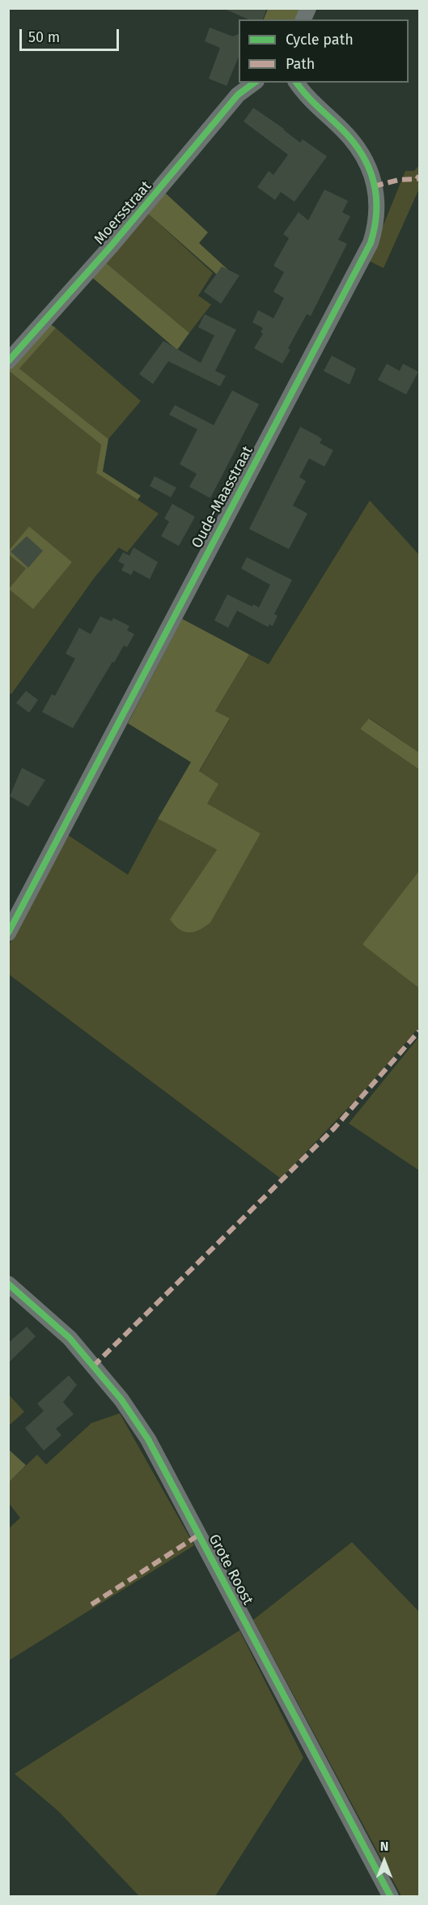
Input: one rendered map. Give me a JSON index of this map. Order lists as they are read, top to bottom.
{
  "streets": {
    "street": ["Moersstraat", "Oude-Maasstraat", "Grote Roost"]
  },
  "legend": ["Cycle path", "Path"],
  "scale_bar": "50 m",
  "north": "top"
}
